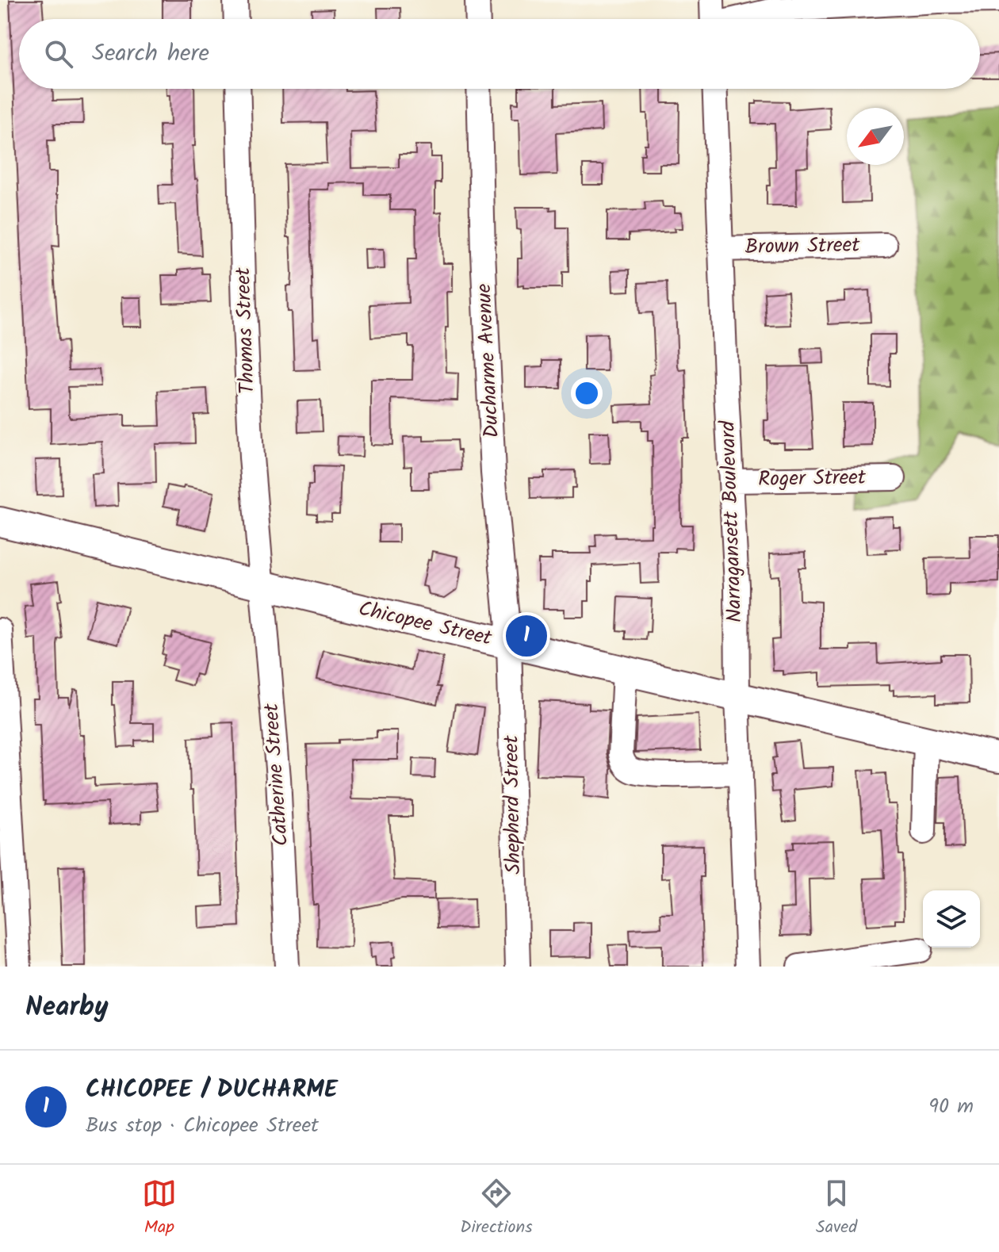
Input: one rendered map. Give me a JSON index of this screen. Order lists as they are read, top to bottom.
{
  "streets": {
    "main road": ["Chicopee Street"],
    "street": [
      "Brown Street",
      "Thomas Street",
      "Ducharme Avenue",
      "Roger Street",
      "Narragansett Boulevard",
      "Catherine Street",
      "Shepherd Street"
    ]
  },
  "crossings": [
    ["Brown Street", "Narragansett Boulevard"],
    ["Thomas Street", "Chicopee Street"],
    ["Thomas Street", "Catherine Street"],
    ["Ducharme Avenue", "Chicopee Street"],
    ["Ducharme Avenue", "Shepherd Street"],
    ["Roger Street", "Narragansett Boulevard"],
    ["Narragansett Boulevard", "Chicopee Street"],
    ["Chicopee Street", "Catherine Street"],
    ["Chicopee Street", "Shepherd Street"]
  ],
  "north": "bottom left",
  "page": {
    "search": "Search here",
    "pins": "1",
    "heading": "Nearby",
    "list": [
      {
        "mark": "1",
        "name": "CHICOPEE / DUCHARME",
        "note": "Bus stop · Chicopee Street",
        "value": "90 m"
      }
    ],
    "nav": ["Map", "Directions", "Saved"]
  }
}
